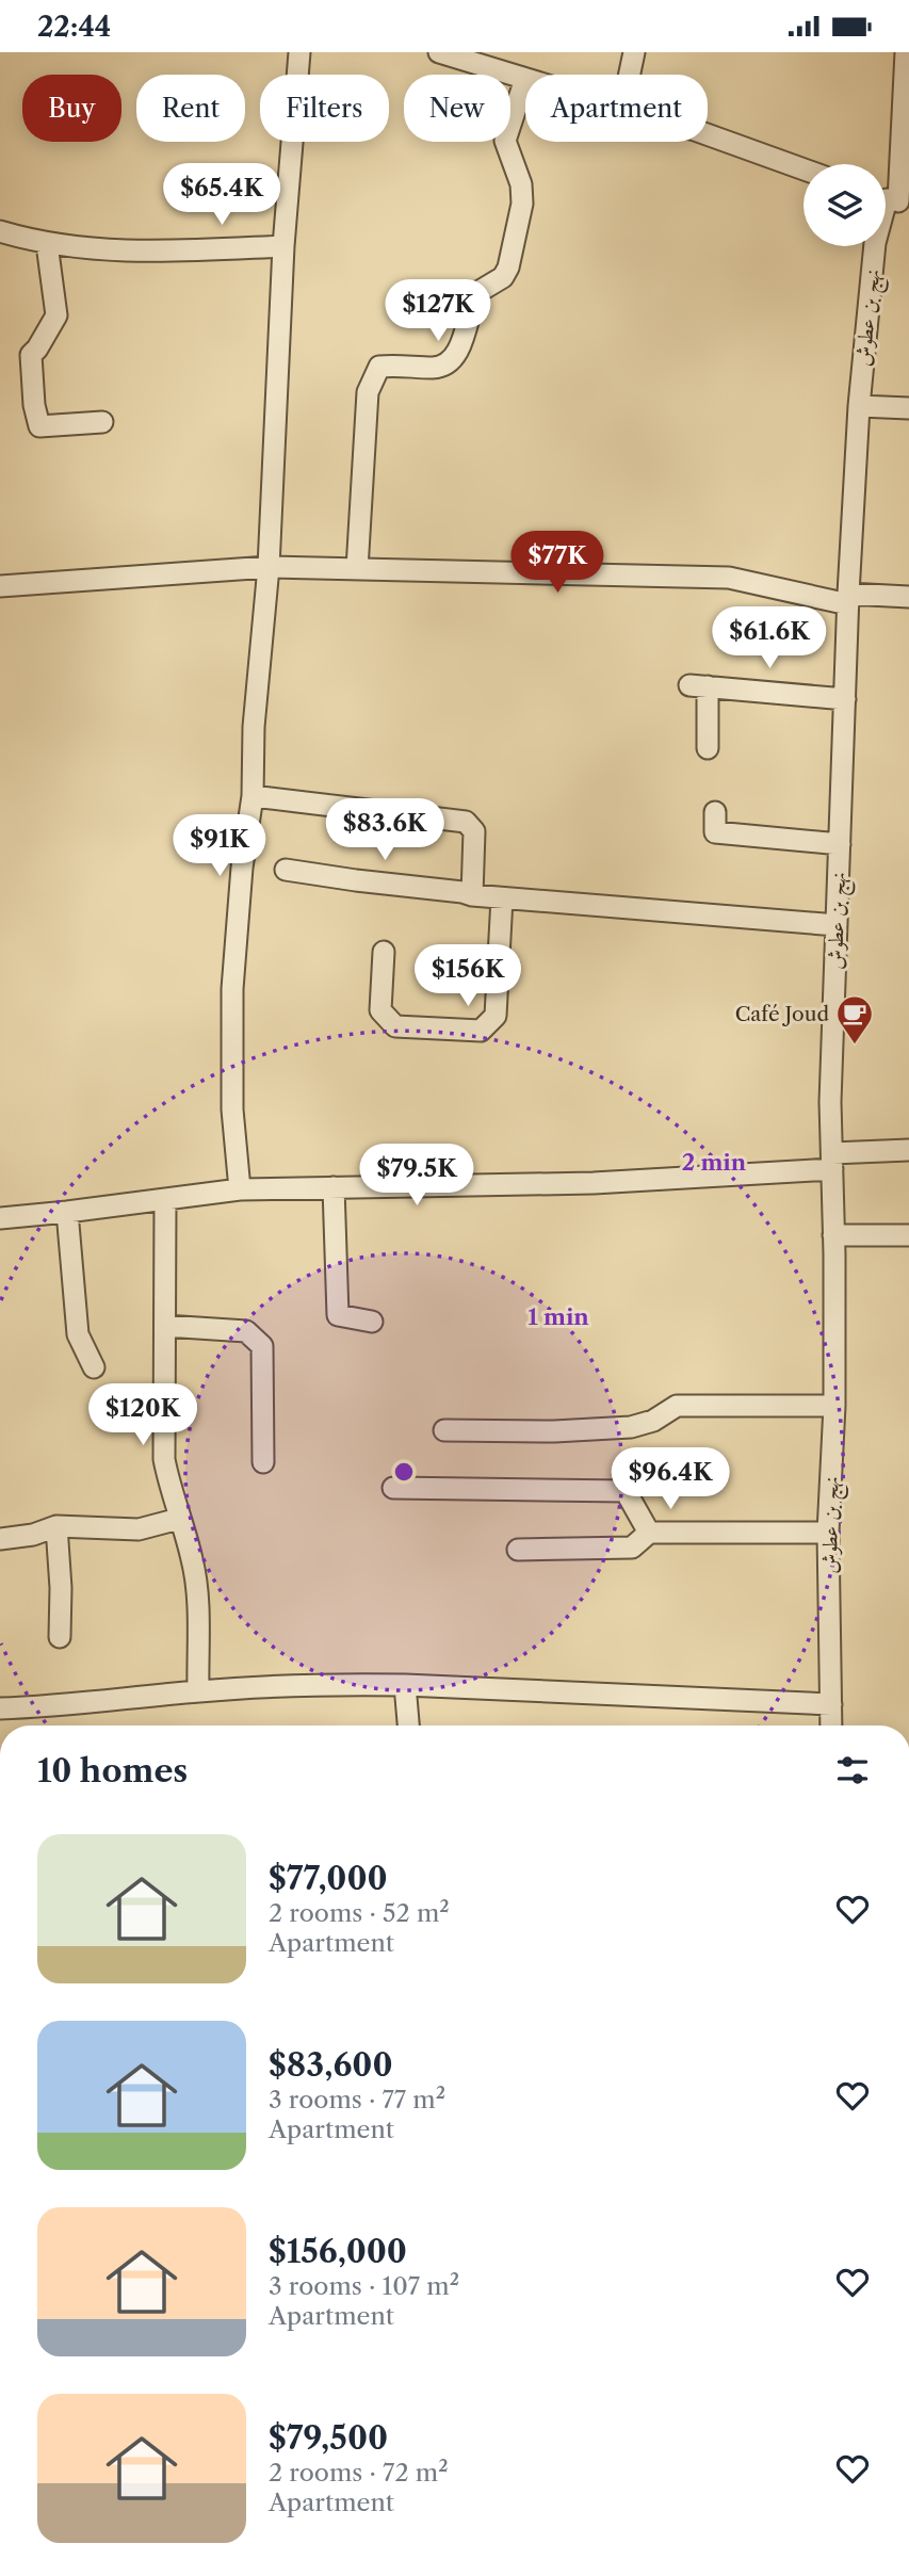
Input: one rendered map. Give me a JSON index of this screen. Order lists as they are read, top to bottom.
{
  "streets": {
    "street": ["نهج بن عطوش"]
  },
  "places": {
    "cafe": ["Café Joud"]
  },
  "page": {
    "status": "22:44",
    "chip": [
      "Buy",
      "Rent",
      "Filters",
      "New",
      "Apartment"
    ],
    "price": [
      "$65.4K",
      "$127K",
      "$77K",
      "$61.6K",
      "$83.6K",
      "$91K",
      "$156K",
      "$79.5K",
      "$120K",
      "$96.4K"
    ],
    "heading": "10 homes",
    "list": [
      {
        "name": "$77,000",
        "note": "2 rooms · 52 m² · Apartment"
      },
      {
        "name": "$83,600",
        "note": "3 rooms · 77 m² · Apartment"
      },
      {
        "name": "$156,000",
        "note": "3 rooms · 107 m² · Apartment"
      },
      {
        "name": "$79,500",
        "note": "2 rooms · 72 m² · Apartment"
      }
    ]
  },
  "rings": ["2 min", "1 min"]
}
